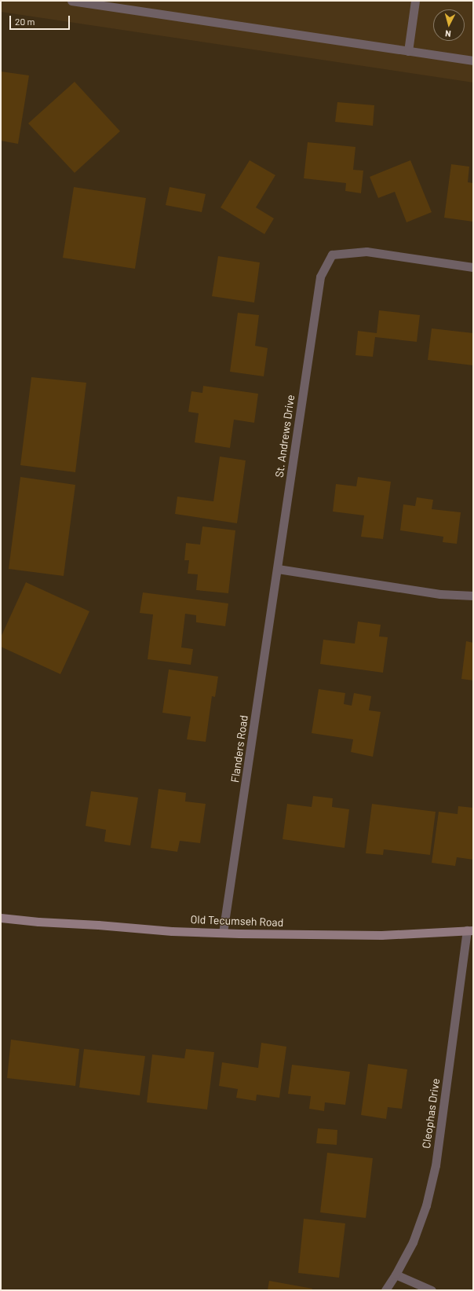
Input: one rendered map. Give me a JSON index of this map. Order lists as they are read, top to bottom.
{
  "streets": {
    "main road": ["Old Tecumseh Road"],
    "street": ["St. Andrews Drive", "Flanders Road", "Cleophas Drive"]
  },
  "crossings": [
    ["St. Andrews Drive", "Flanders Road"],
    ["Flanders Road", "Old Tecumseh Road"],
    ["Old Tecumseh Road", "Cleophas Drive"]
  ],
  "scale_bar": "20 m",
  "north": "bottom"
}
